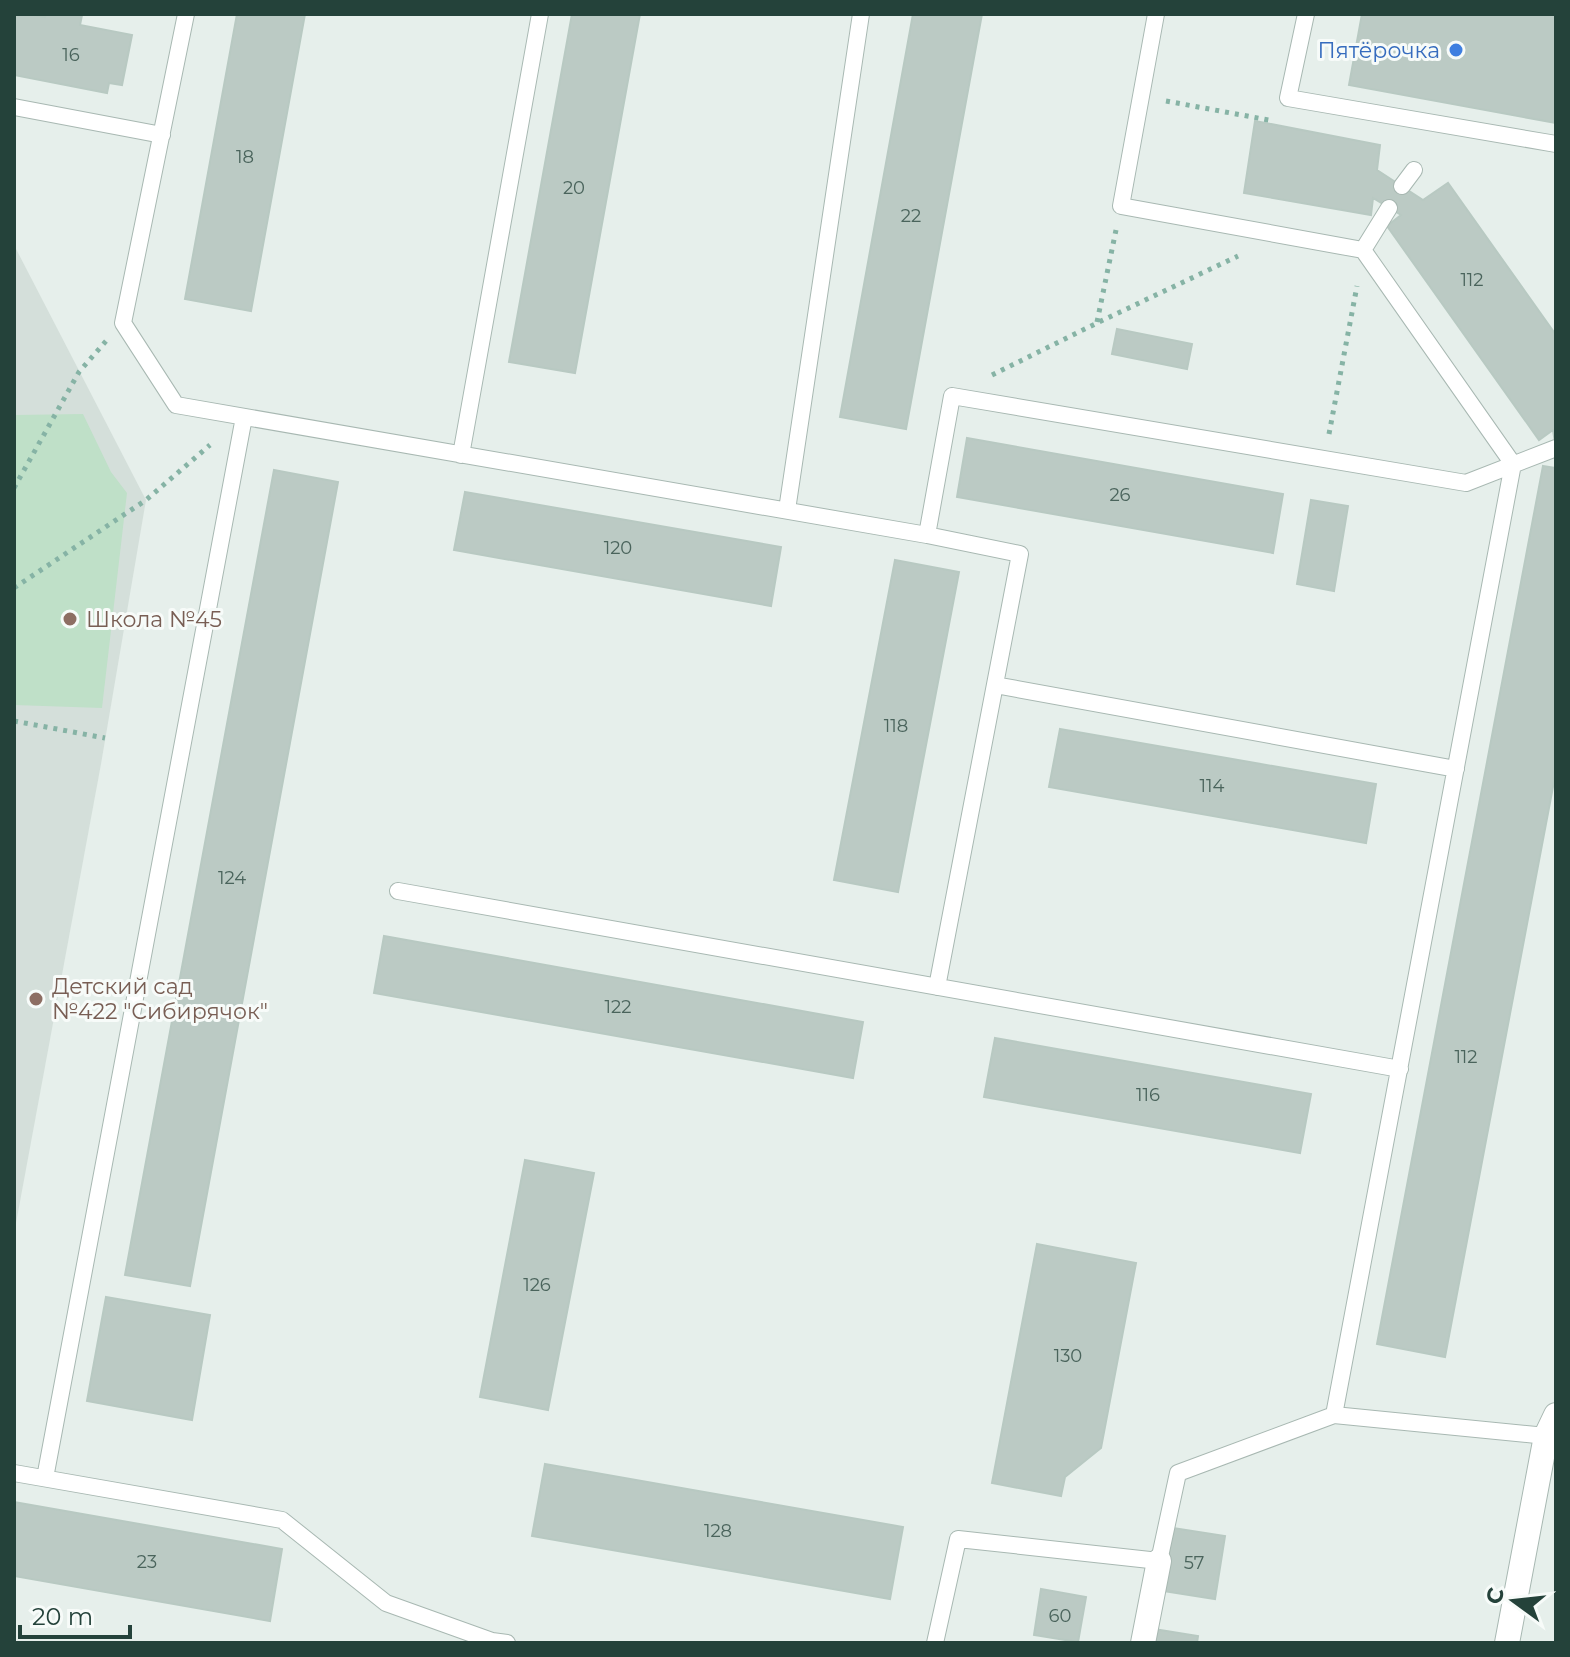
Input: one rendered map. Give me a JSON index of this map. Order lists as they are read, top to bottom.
{
  "places": ["Пятёрочка", "Школа №45", "Детский сад №422 \"Сибирячок\""],
  "house_numbers": [
    "16",
    "18",
    "20",
    "22",
    "112",
    "26",
    "120",
    "118",
    "114",
    "124",
    "122",
    "112",
    "116",
    "126",
    "130",
    "128",
    "23",
    "57",
    "60"
  ],
  "scale_bar": "20 m",
  "north": "left"
}
